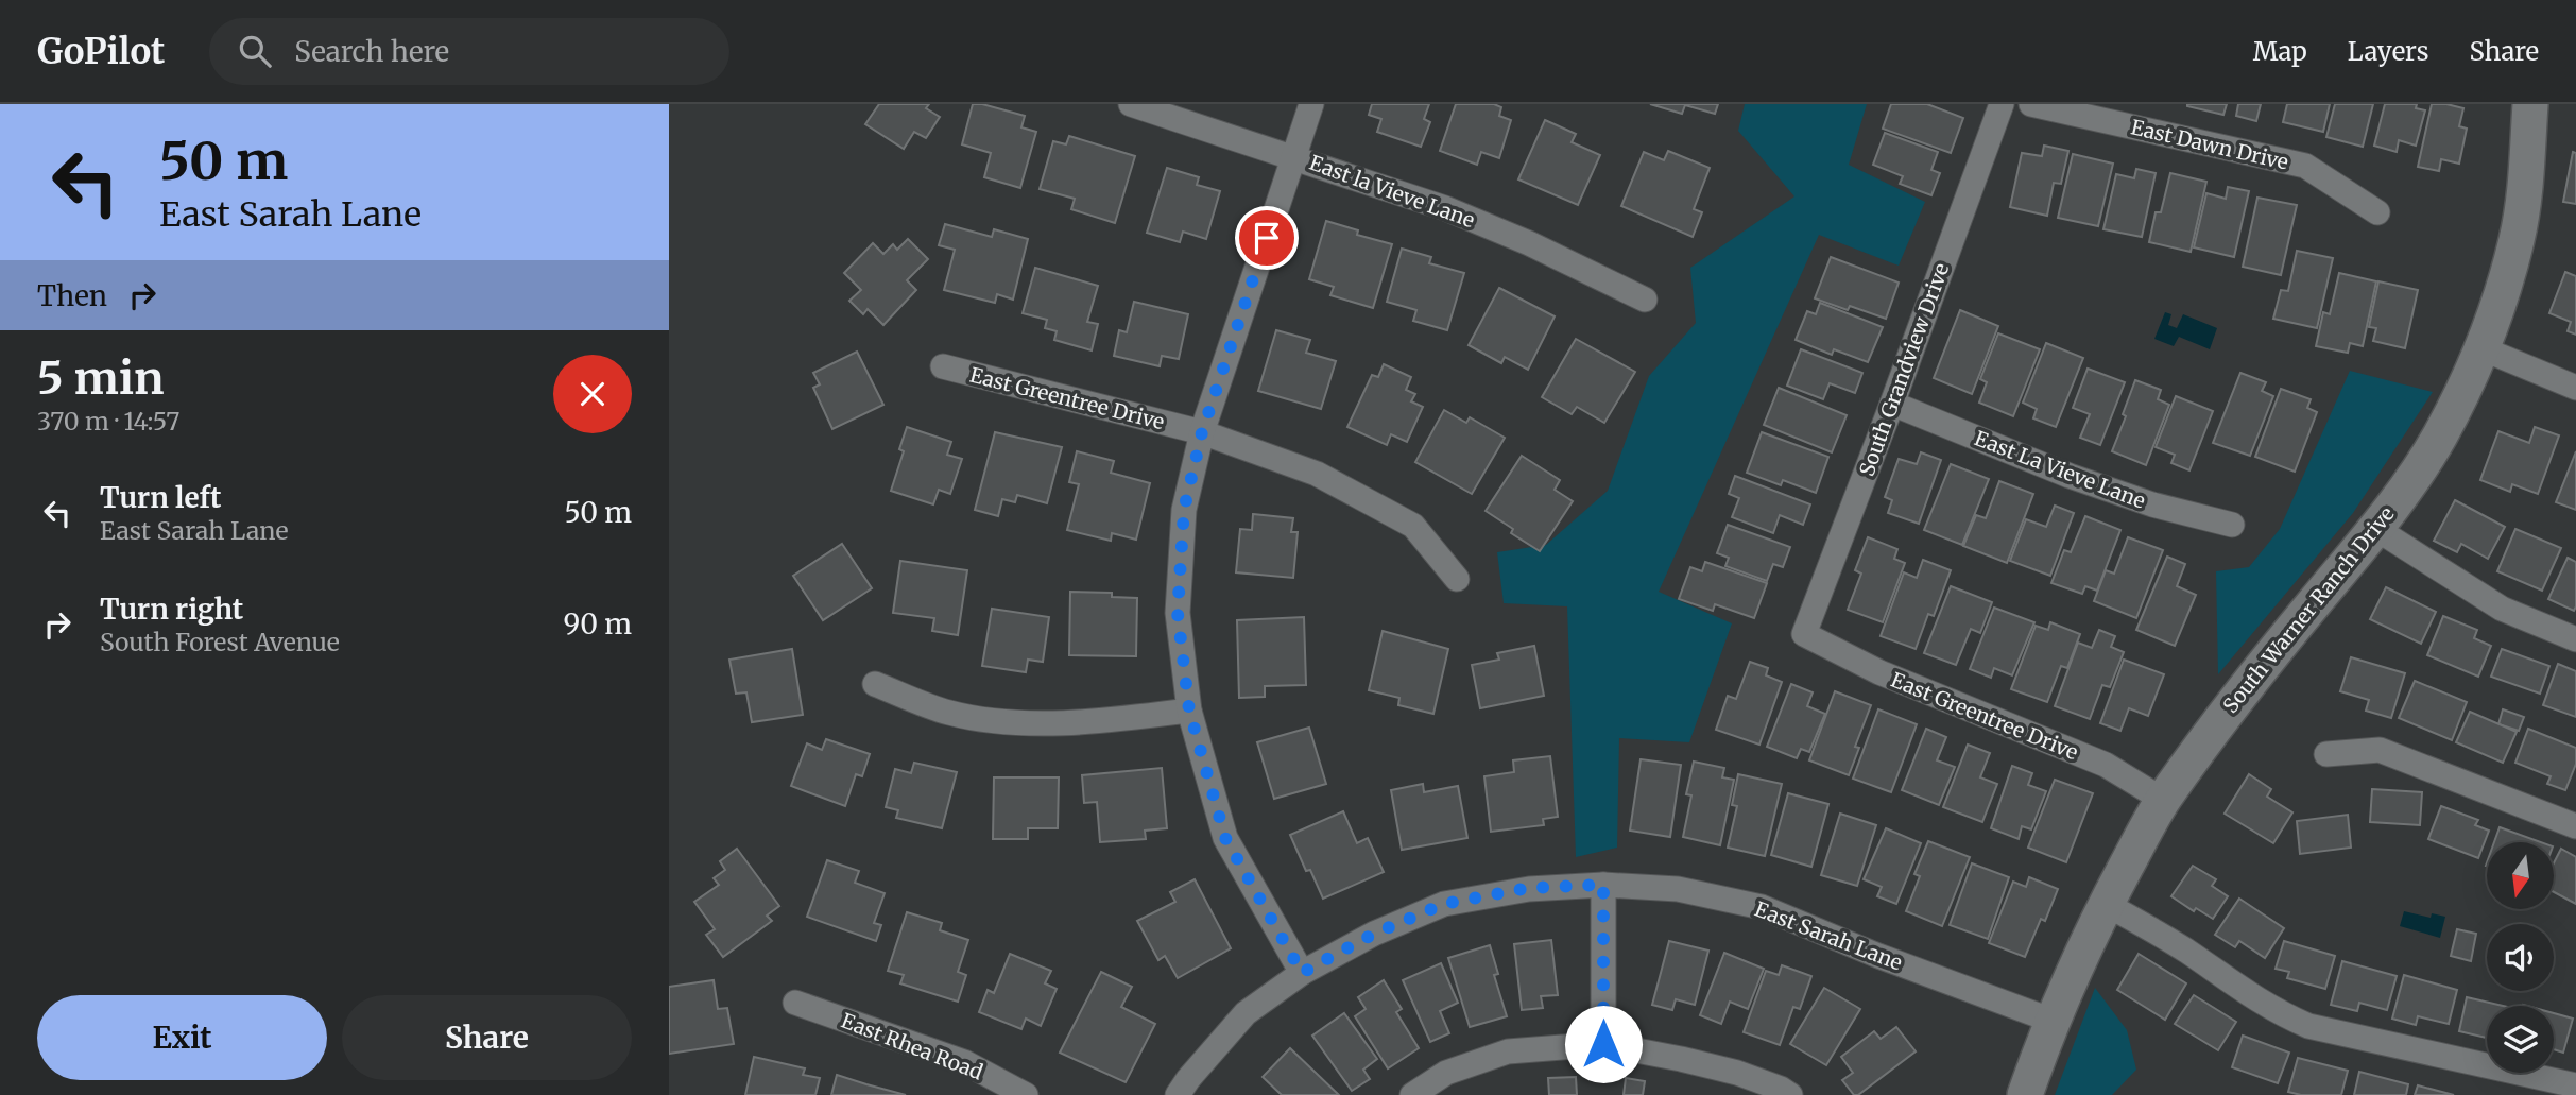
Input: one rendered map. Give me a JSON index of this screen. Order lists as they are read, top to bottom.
{
  "streets": {
    "street": [
      "East Dawn Drive",
      "East la Vieve Lane",
      "South Grandview Drive",
      "East Greentree Drive",
      "East La Vieve Lane",
      "South Warner Ranch Drive",
      "East Sarah Lane",
      "East Rhea Road"
    ]
  },
  "crossings": [
    ["South Grandview Drive", "East Greentree Drive"],
    ["South Grandview Drive", "East La Vieve Lane"],
    ["East Greentree Drive", "South Warner Ranch Drive"],
    ["South Warner Ranch Drive", "East Sarah Lane"]
  ],
  "north": "bottom",
  "page": {
    "header": "GoPilot",
    "search": "Search here",
    "nav": ["Map", "Layers", "Share"],
    "turn": ["50 m", "East Sarah Lane"],
    "then": "Then",
    "heading": ["5 min", "370 m · 14:57"],
    "list": [
      {
        "name": "Turn left",
        "note": "East Sarah Lane",
        "value": "50 m"
      },
      {
        "name": "Turn right",
        "note": "South Forest Avenue",
        "value": "90 m"
      }
    ],
    "buttons": ["Exit", "Share"]
  }
}
